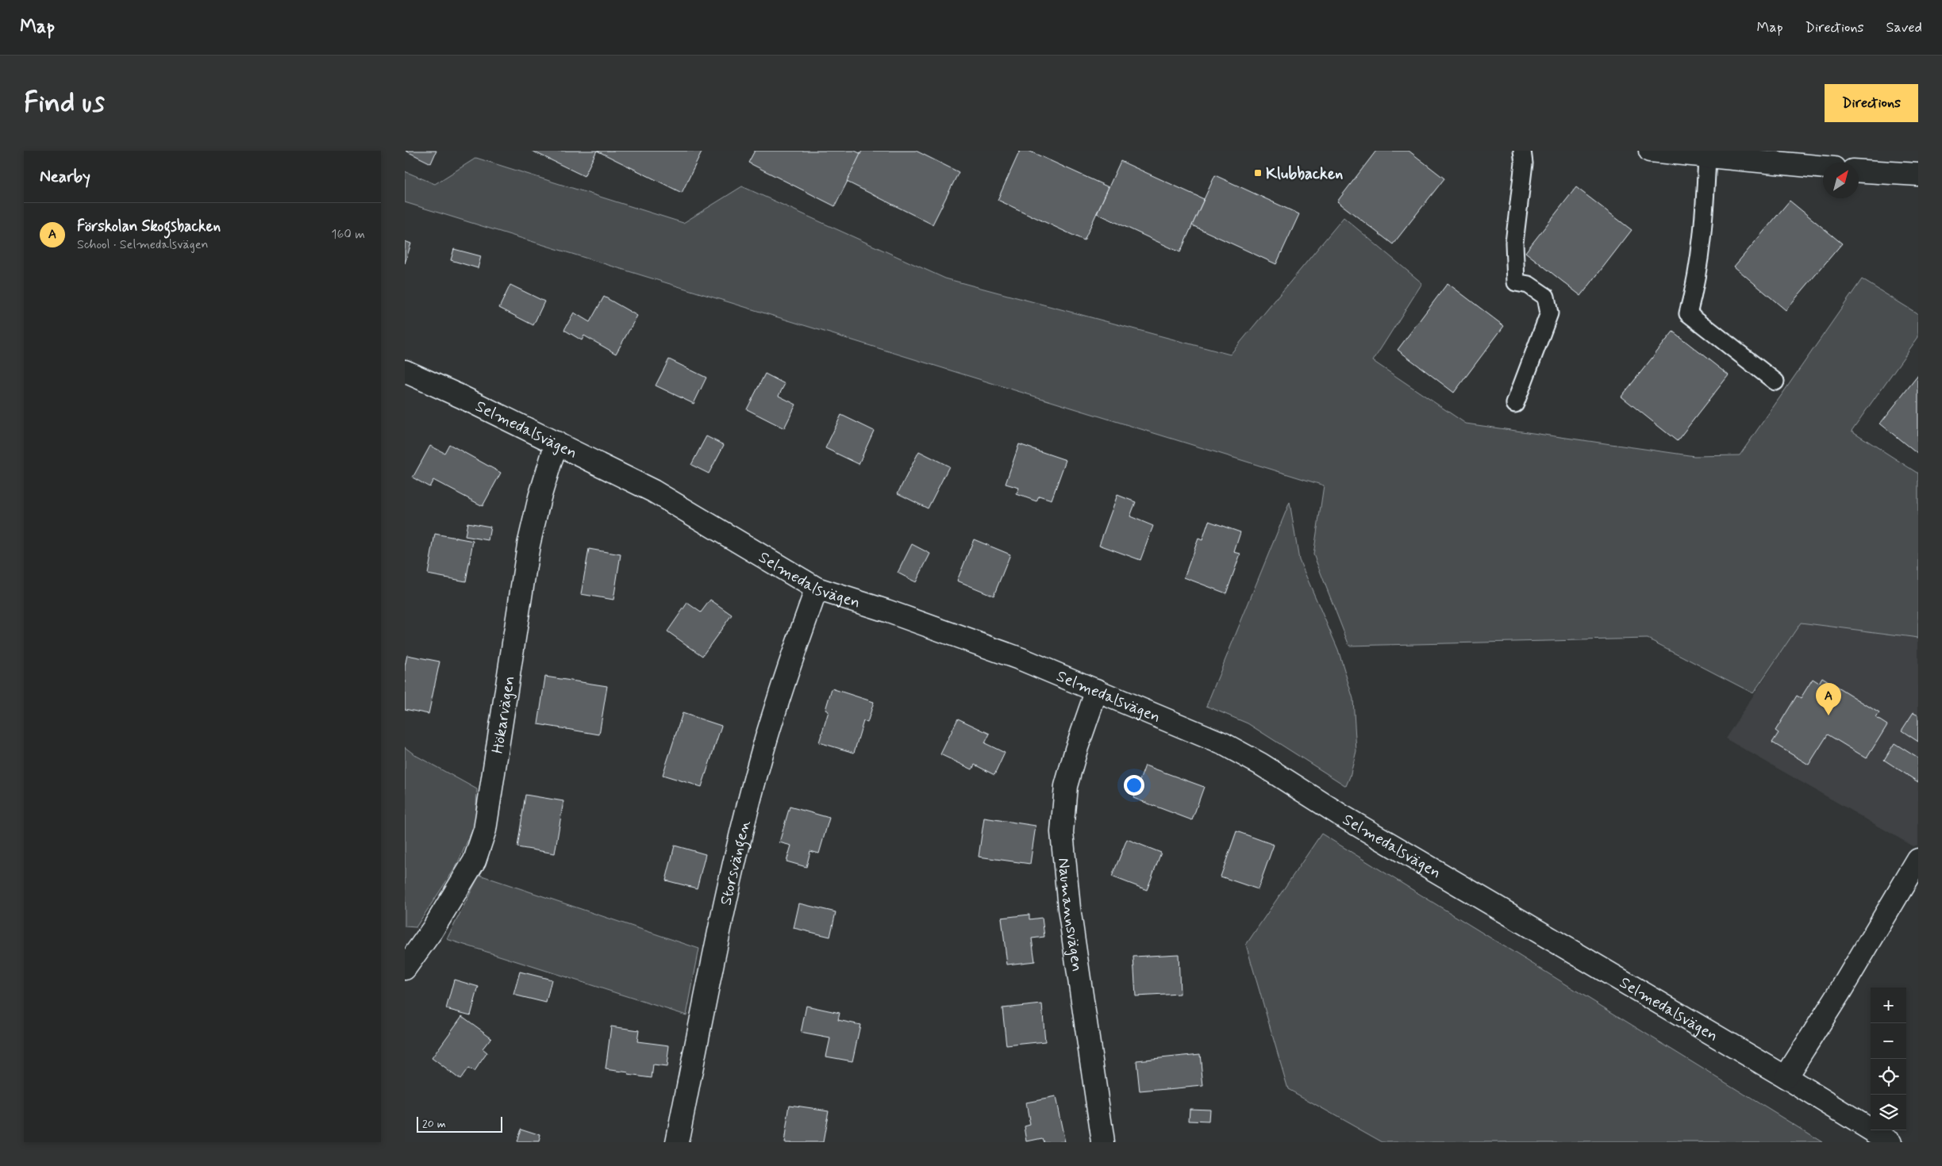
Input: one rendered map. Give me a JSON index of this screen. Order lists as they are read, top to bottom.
{
  "streets": {
    "street": [
      "Selmedalsvägen",
      "Hökarvägen",
      "Storsvängen",
      "Naumannsvägen"
    ]
  },
  "crossings": [
    ["Selmedalsvägen", "Hökarvägen"],
    ["Selmedalsvägen", "Storsvängen"],
    ["Selmedalsvägen", "Naumannsvägen"]
  ],
  "places": {
    "transit": ["Klubbacken"]
  },
  "scale_bar": "20 m",
  "north": "top right",
  "page": {
    "header": "Map",
    "nav": ["Map", "Directions", "Saved"],
    "buttons": "Directions",
    "title": "Find us",
    "heading": "Nearby",
    "list": [
      {
        "mark": "A",
        "name": "Förskolan Skogsbacken",
        "note": "School · Selmedalsvägen",
        "value": "160 m"
      }
    ],
    "pins": "A",
    "map_buttons": ["+", "−"],
    "scale": "20 m"
  }
}
